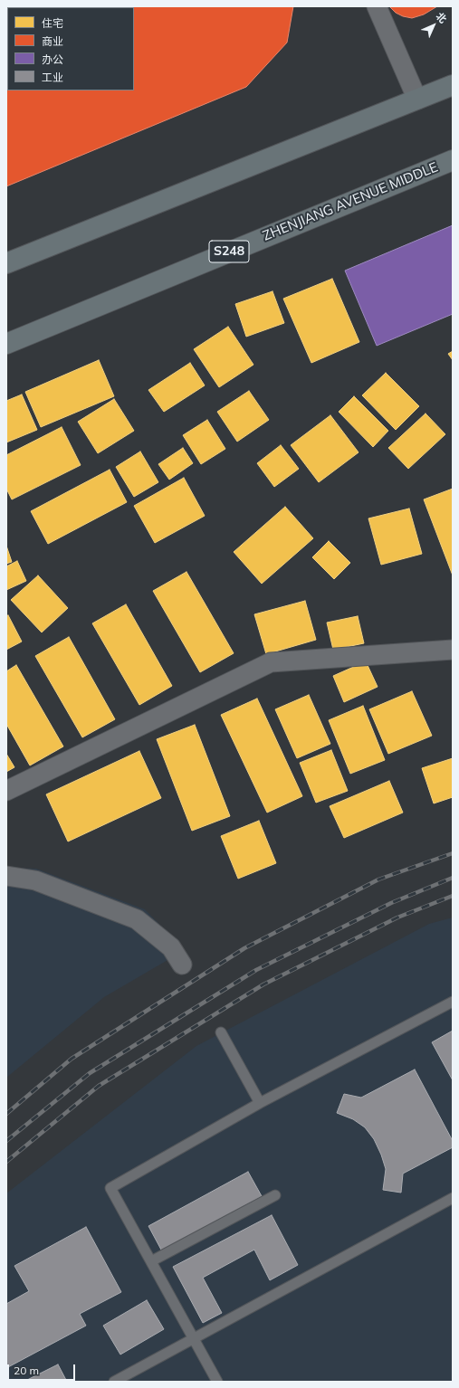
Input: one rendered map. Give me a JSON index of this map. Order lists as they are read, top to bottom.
{
  "streets": {
    "main road": ["ZHENJIANG AVENUE MIDDLE", "S248"]
  },
  "legend": [
    "住宅",
    "商业",
    "办公",
    "工业"
  ],
  "scale_bar": "20 m",
  "north": "top right"
}
